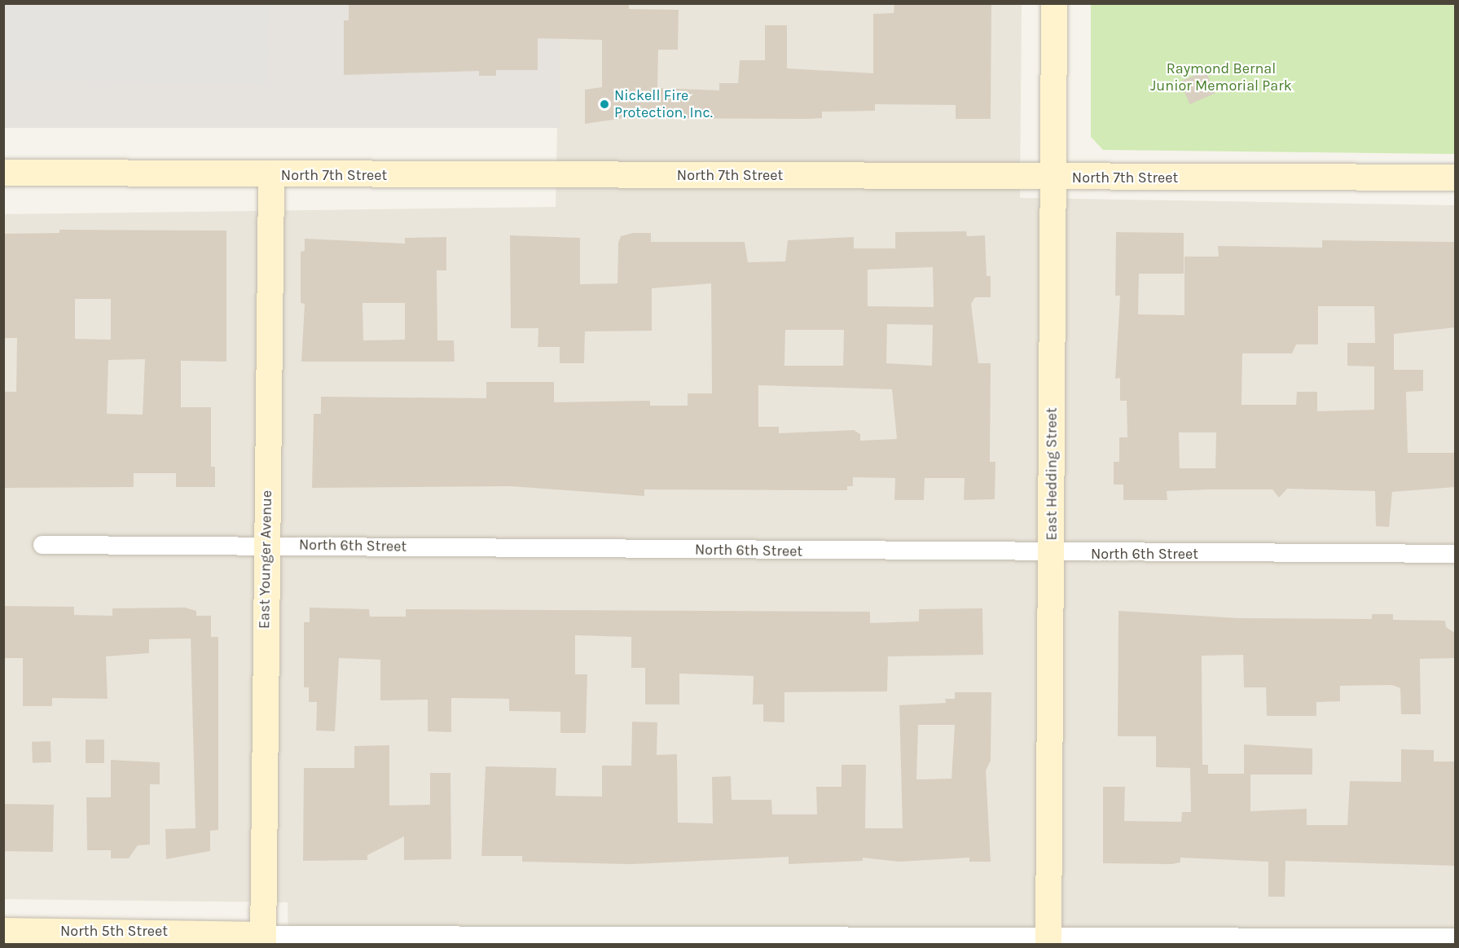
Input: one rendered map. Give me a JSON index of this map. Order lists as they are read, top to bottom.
{
  "streets": {
    "street": [
      "North 7th Street",
      "East Hedding Street",
      "North 6th Street",
      "East Younger Avenue",
      "North 5th Street"
    ]
  },
  "crossings": [
    ["North 7th Street", "East Hedding Street"],
    ["North 7th Street", "East Younger Avenue"],
    ["East Hedding Street", "North 6th Street"],
    ["East Hedding Street", "North 5th Street"],
    ["North 6th Street", "East Younger Avenue"],
    ["East Younger Avenue", "North 5th Street"]
  ],
  "parks": ["Raymond Bernal Junior Memorial Park"],
  "places": ["Nickell Fire Protection, Inc."]
}
